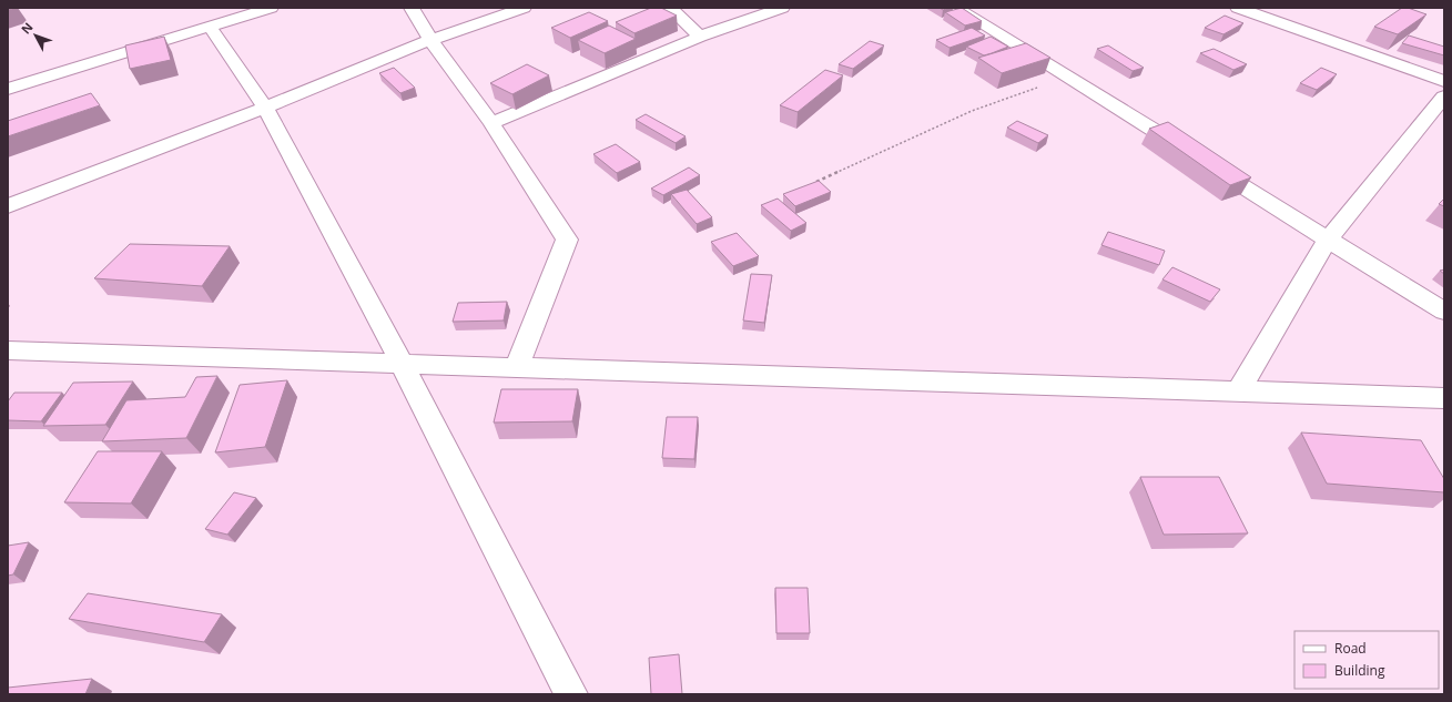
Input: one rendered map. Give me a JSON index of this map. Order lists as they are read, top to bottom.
{
  "legend": ["Road", "Building"],
  "north": "top left"
}
